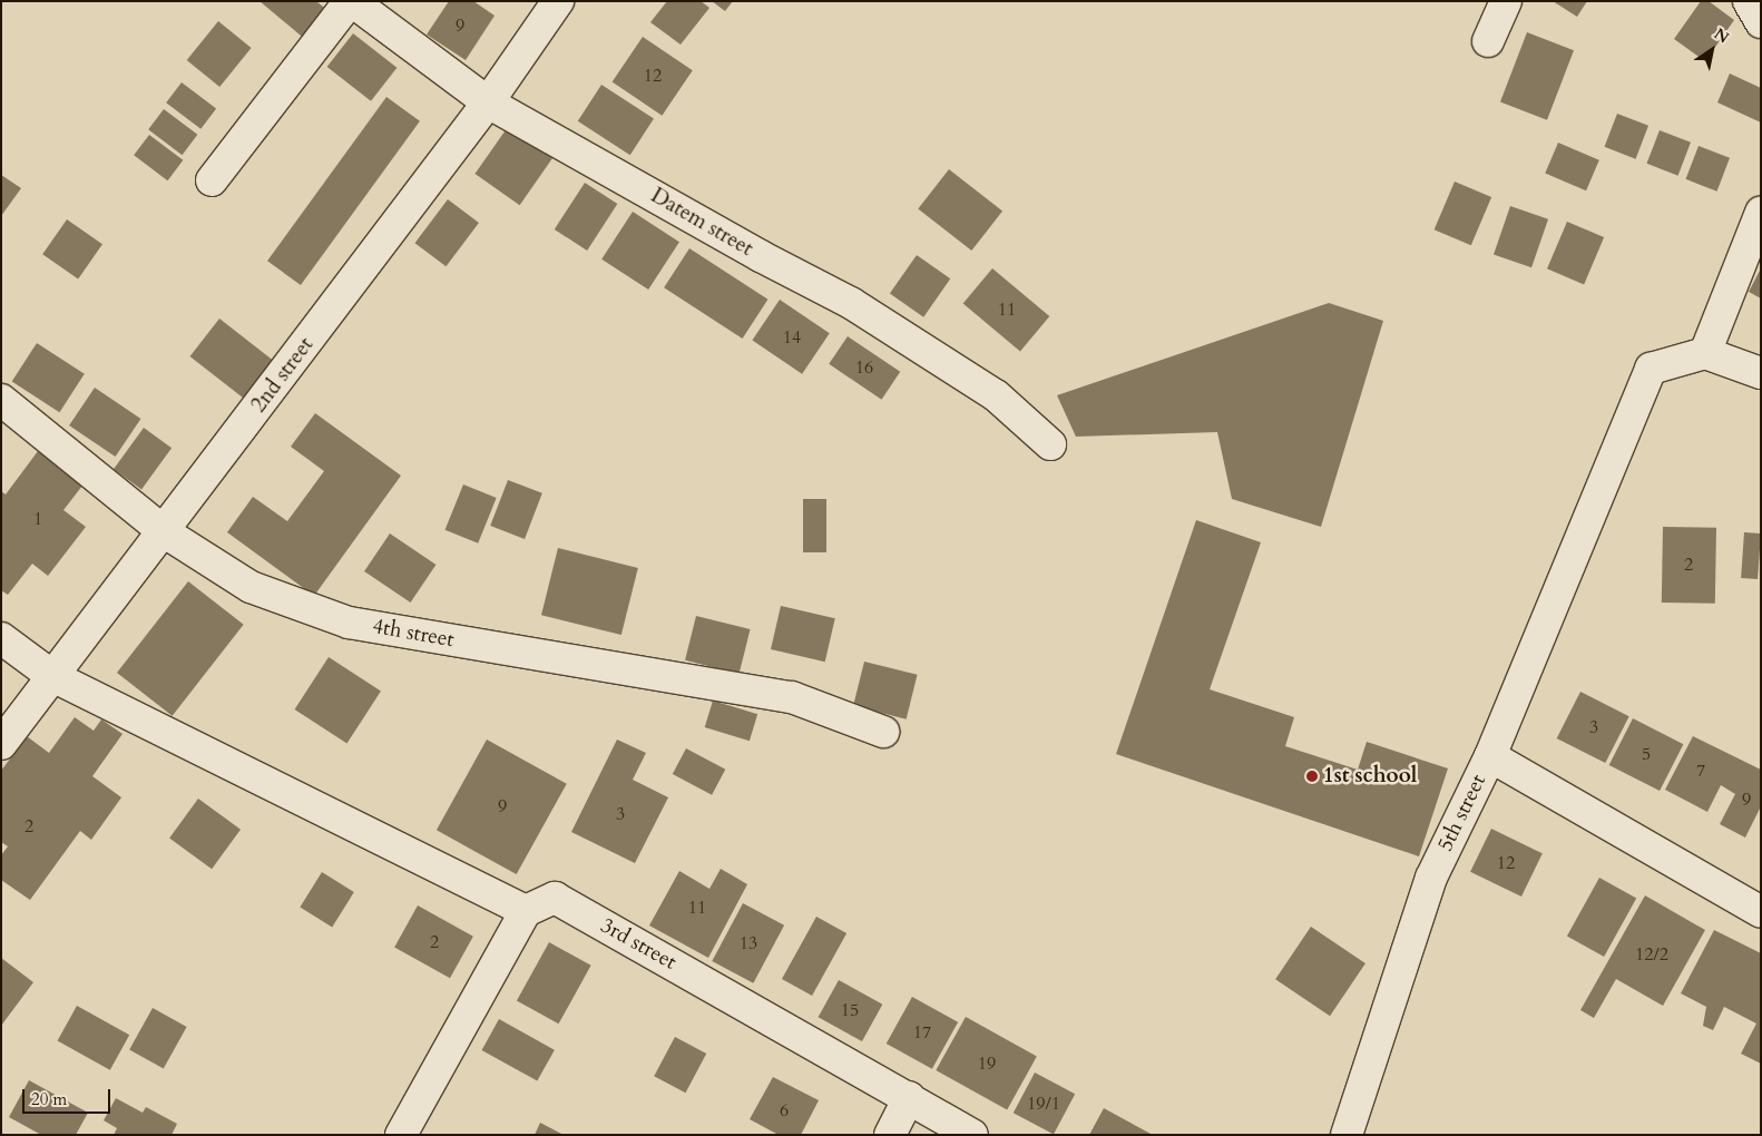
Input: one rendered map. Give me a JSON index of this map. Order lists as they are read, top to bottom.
{
  "streets": {
    "street": [
      "Datem street",
      "2nd street",
      "4th street",
      "5th street",
      "3rd street"
    ]
  },
  "crossings": [
    ["Datem street", "2nd street"],
    ["2nd street", "4th street"]
  ],
  "places": ["1st school"],
  "house_numbers": [
    "9",
    "12",
    "11",
    "14",
    "16",
    "1",
    "2",
    "3",
    "5",
    "7",
    "9",
    "9",
    "3",
    "2",
    "12",
    "11",
    "2",
    "13",
    "12/2",
    "15",
    "17",
    "19",
    "19/1",
    "6"
  ],
  "scale_bar": "20 m",
  "north": "top right"
}
